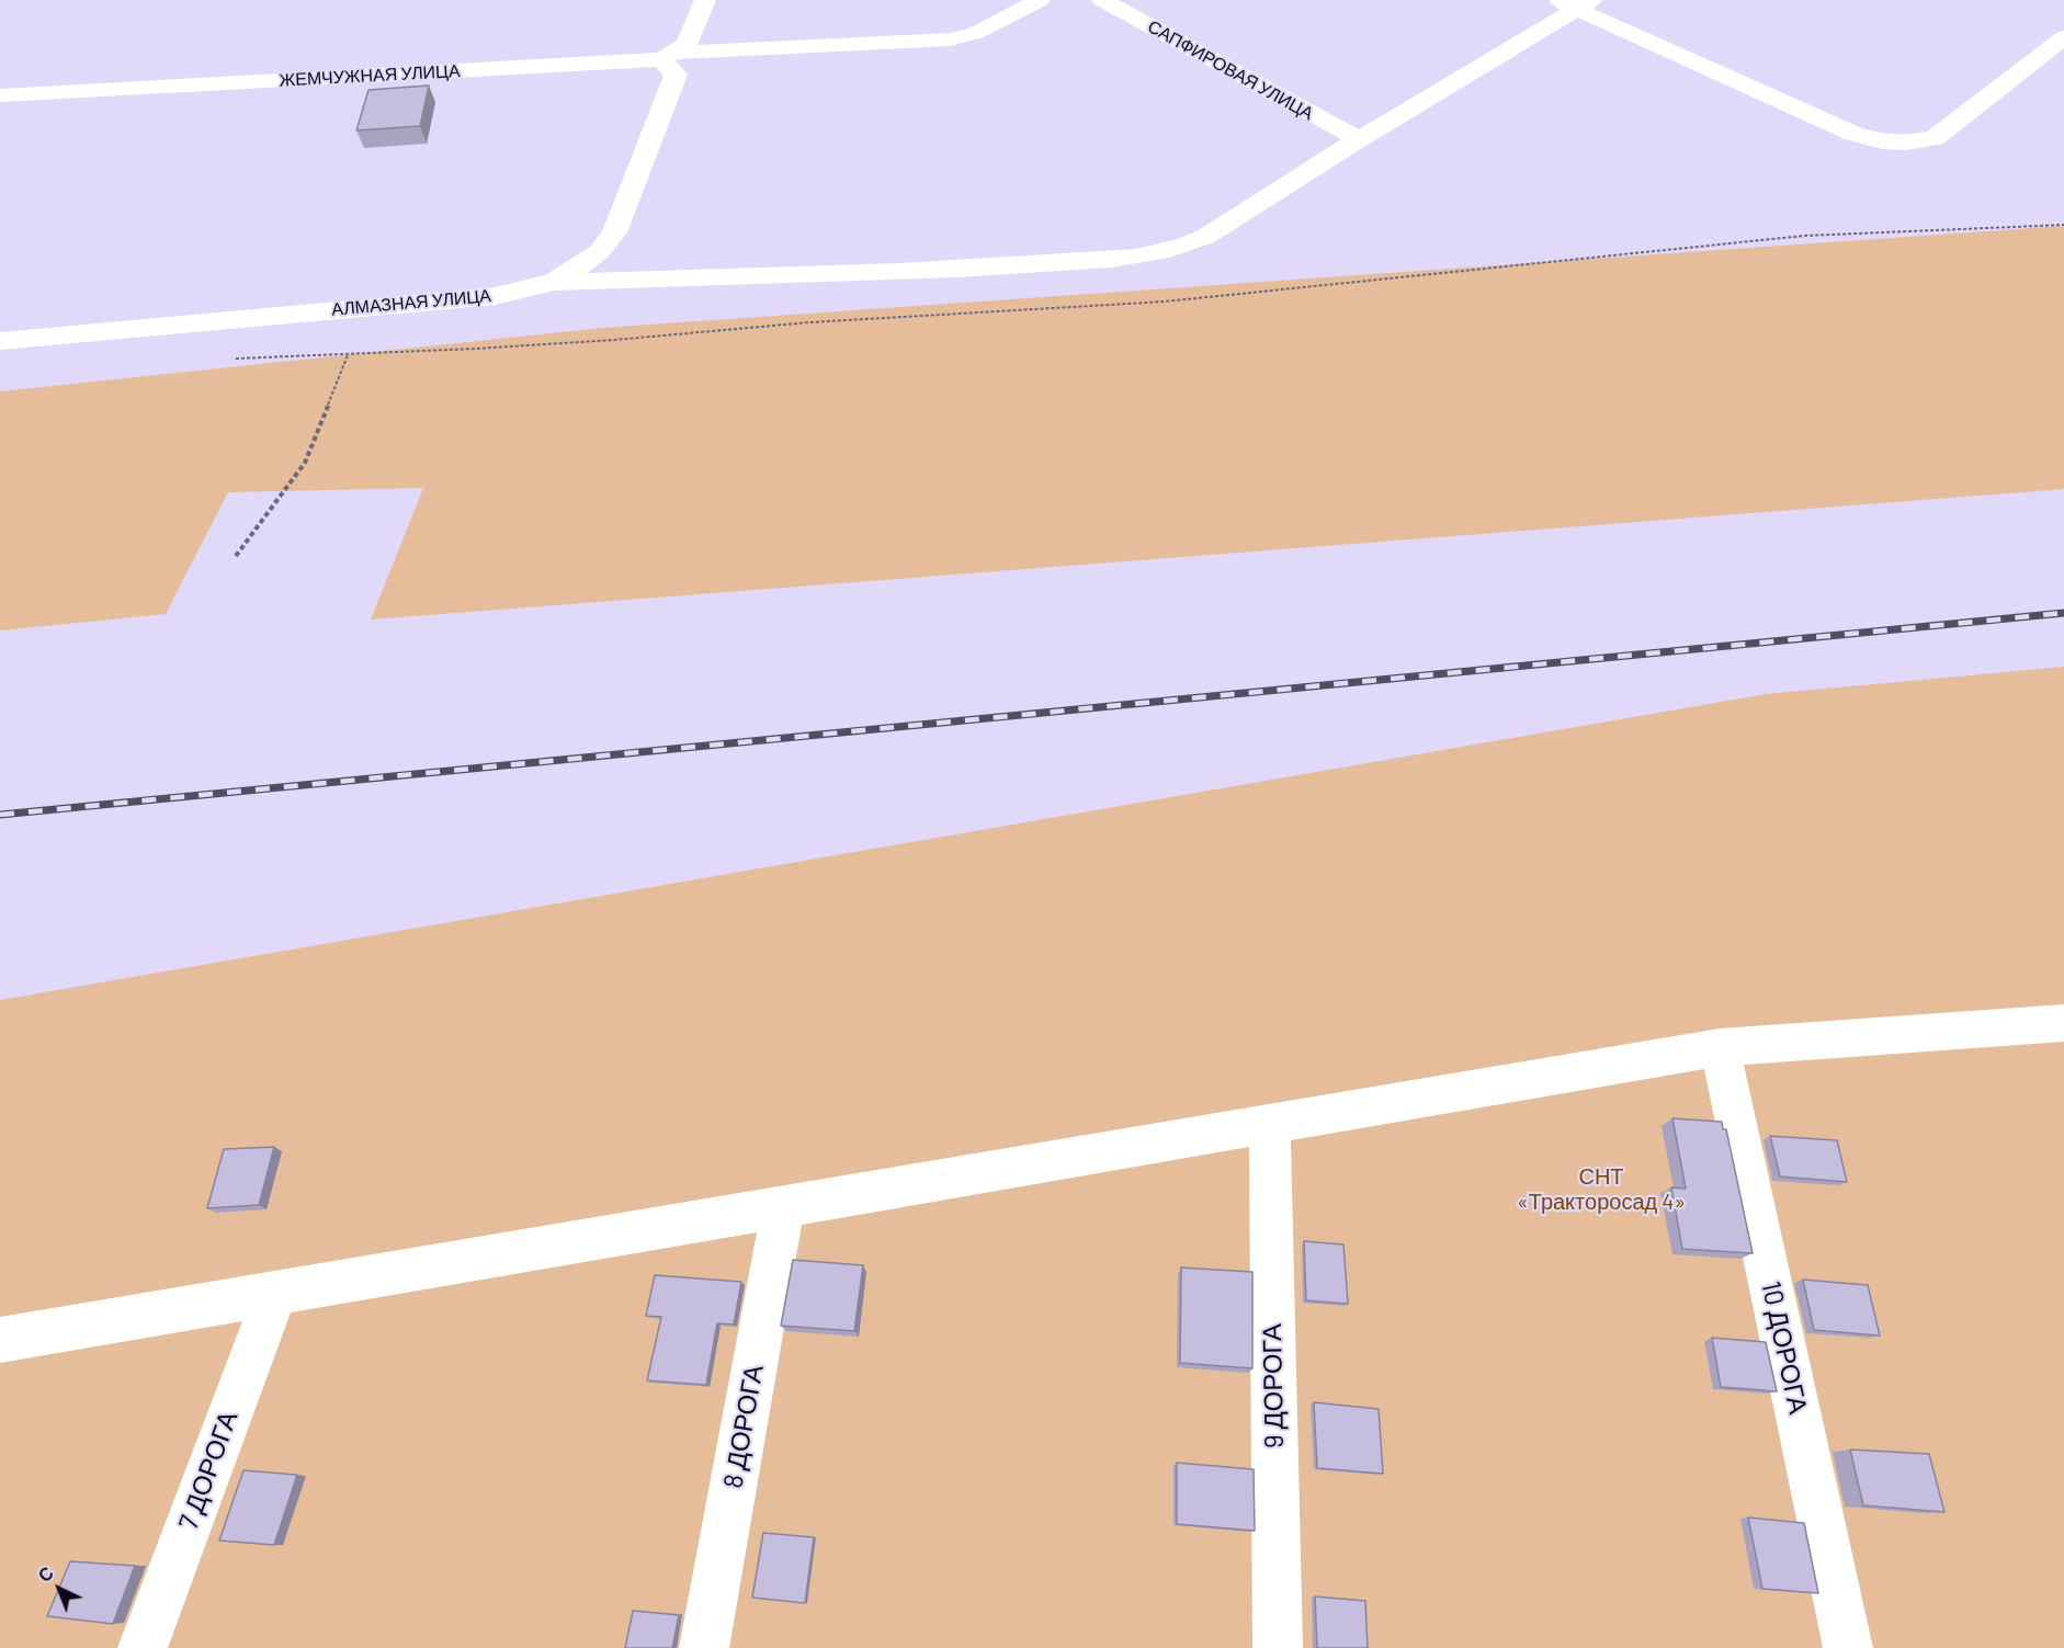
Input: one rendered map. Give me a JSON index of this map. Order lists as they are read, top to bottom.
{
  "streets": {
    "street": [
      "САПФИРОВАЯ УЛИЦА",
      "ЖЕМЧУЖНАЯ УЛИЦА",
      "АЛМАЗНАЯ УЛИЦА",
      "10 ДОРОГА",
      "9 ДОРОГА",
      "8 ДОРОГА",
      "7 ДОРОГА"
    ]
  },
  "crossings": [
    ["ЖЕМЧУЖНАЯ УЛИЦА", "АЛМАЗНАЯ УЛИЦА"]
  ],
  "parks": ["СНТ «Тракторосад 4»"],
  "north": "top left"
}
